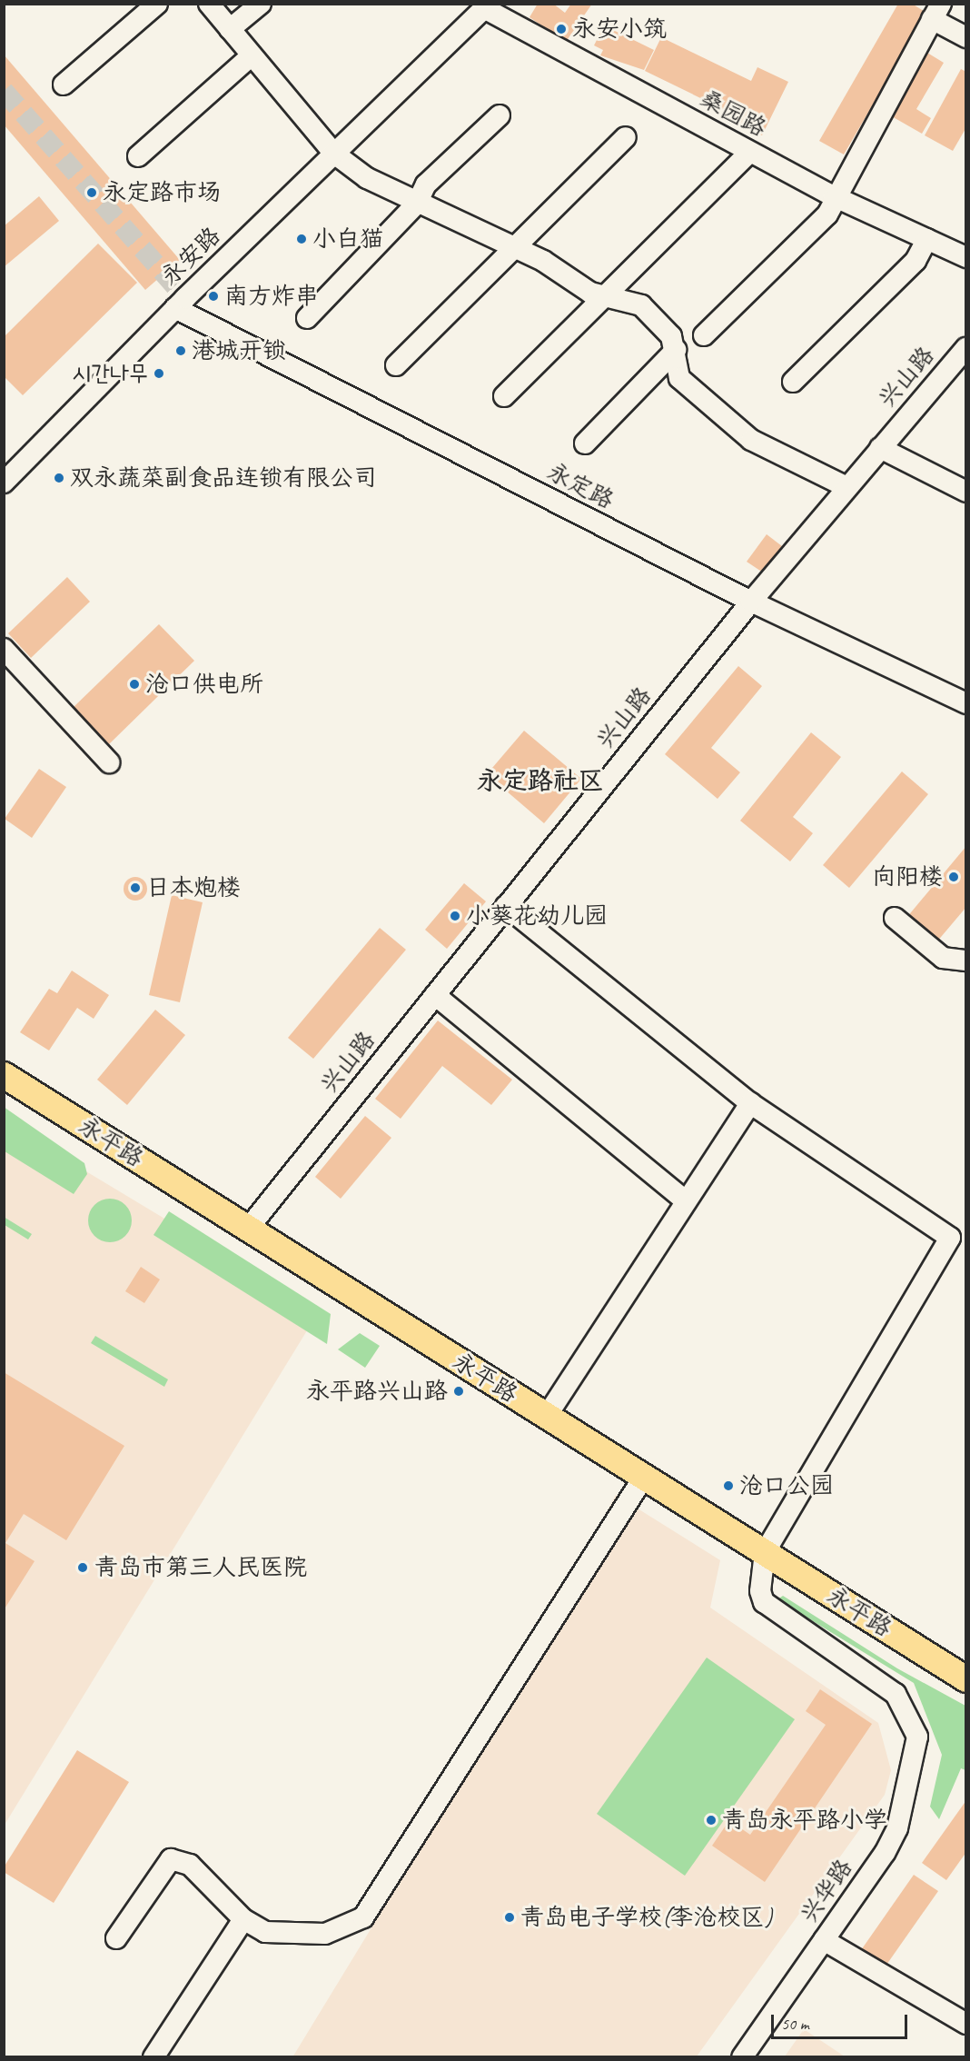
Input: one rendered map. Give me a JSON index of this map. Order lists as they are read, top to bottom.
{
  "streets": {
    "main road": ["永平路"],
    "street": [
      "桑园路",
      "永安路",
      "兴山路",
      "永定路",
      "兴华路"
    ]
  },
  "crossings": [
    ["桑园路", "永安路"],
    ["永安路", "永定路"],
    ["兴山路", "永定路"],
    ["兴山路", "永平路"],
    ["永平路", "兴华路"]
  ],
  "districts": ["永定路社区"],
  "places": [
    "永安小筑",
    "永定路市场",
    "小白猫",
    "南方炸串",
    "港城开锁",
    "시간나무",
    "双永蔬菜副食品连锁有限公司",
    "沧口供电所",
    "向阳楼",
    "日本炮楼",
    "小葵花幼儿园",
    "永平路兴山路",
    "沧口公园",
    "青岛市第三人民医院",
    "青岛永平路小学",
    "青岛电子学校(李沧校区)"
  ],
  "scale_bar": "50 m"
}
